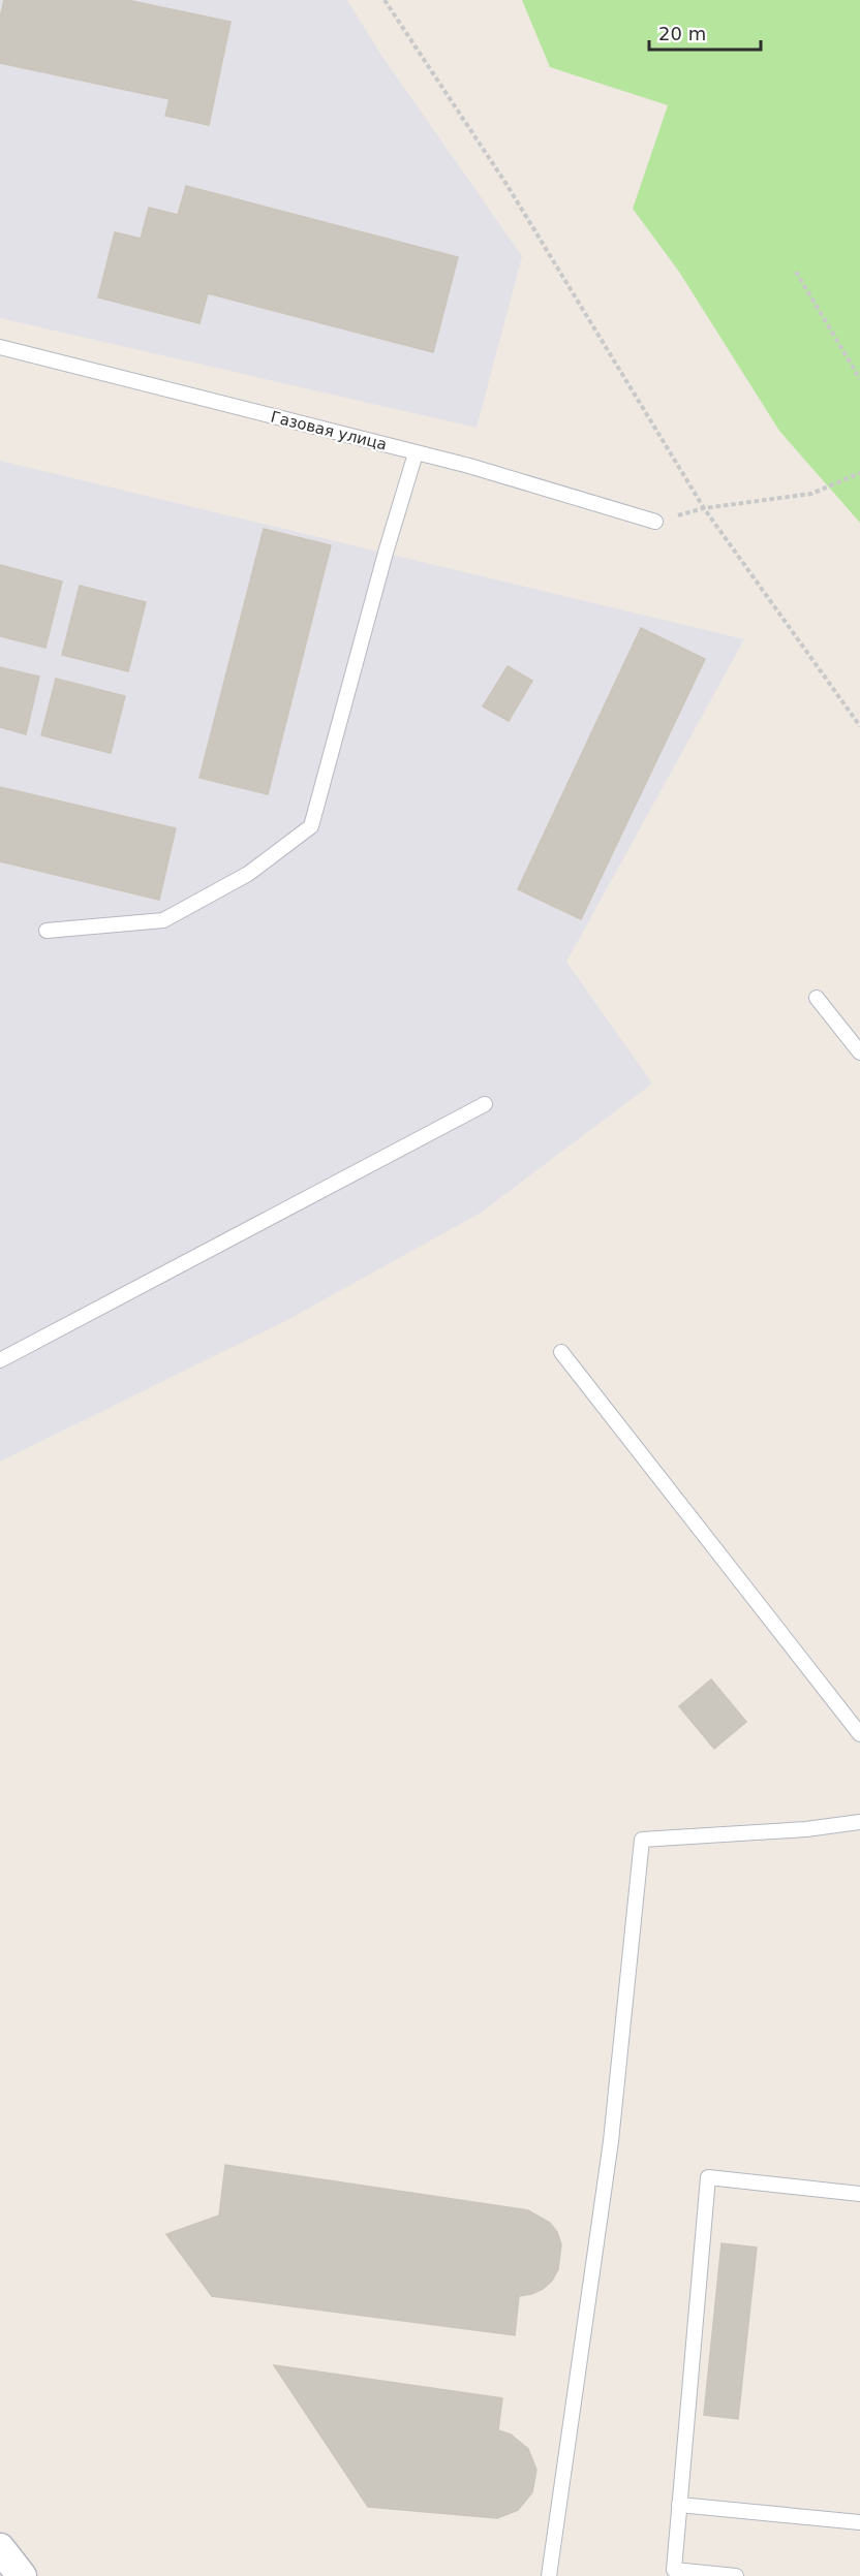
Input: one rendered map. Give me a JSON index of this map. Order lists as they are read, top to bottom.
{
  "streets": {
    "lane": ["Газовая улица"]
  },
  "scale_bar": "20 m"
}
